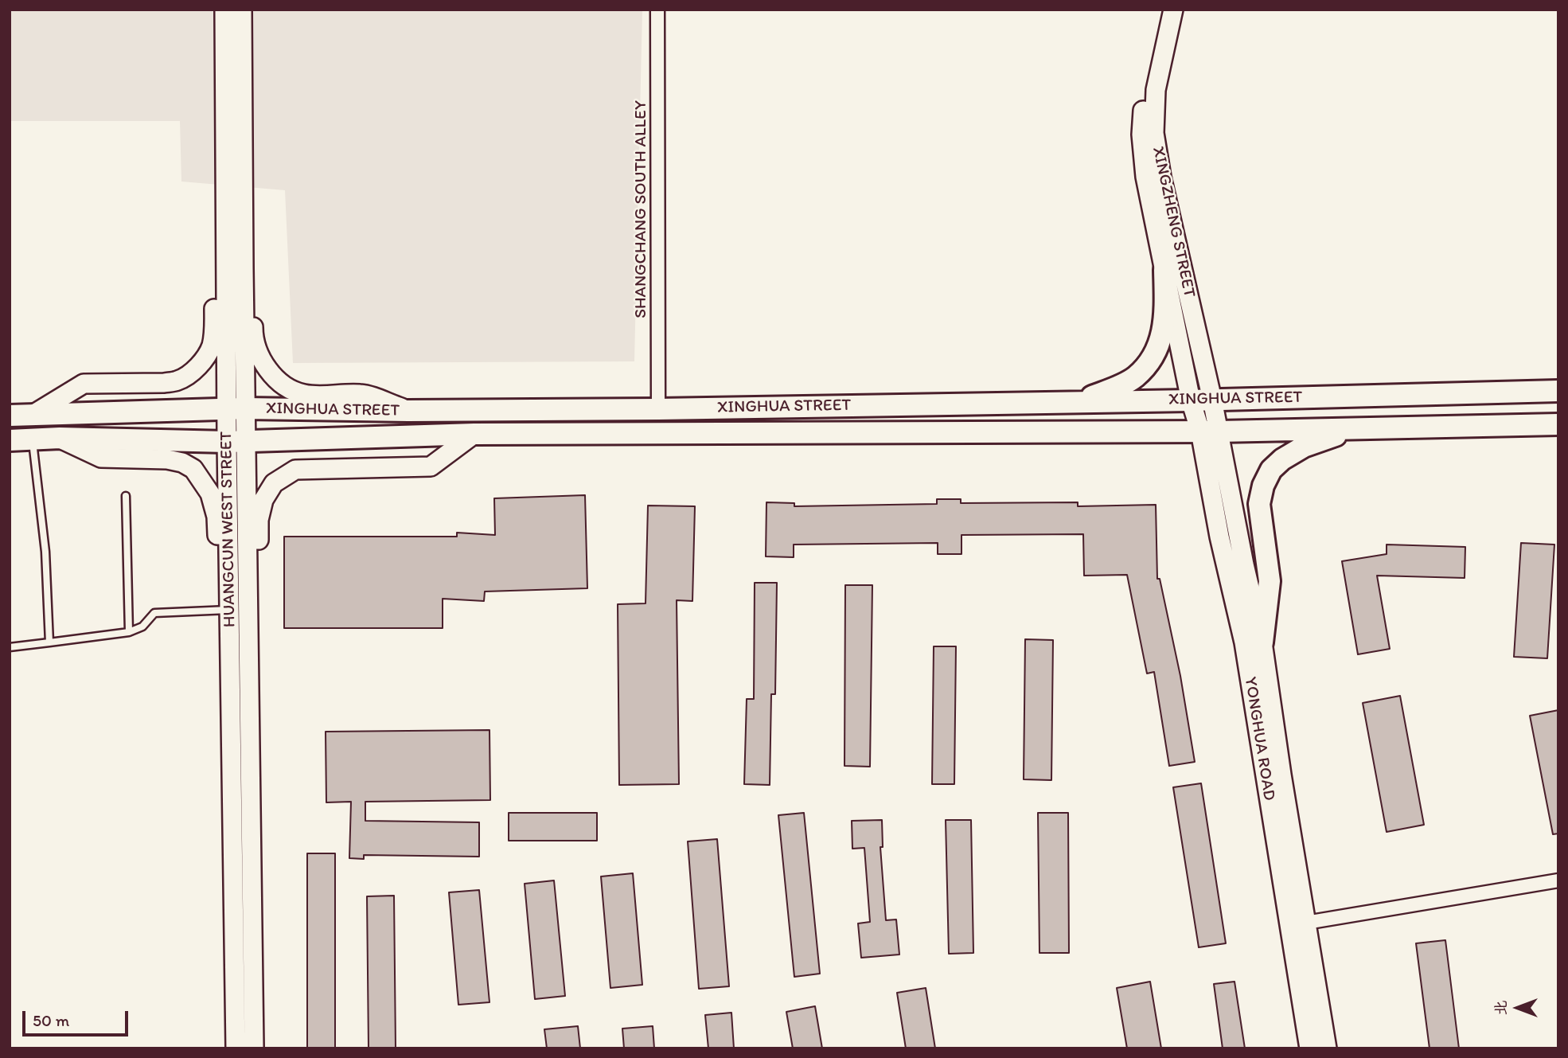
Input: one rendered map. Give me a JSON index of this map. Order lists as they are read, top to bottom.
{
  "streets": {
    "main road": ["XINGHUA STREET"],
    "street": [
      "SHANGCHANG SOUTH ALLEY",
      "XINGZHENG STREET",
      "HUANGCUN WEST STREET",
      "YONGHUA ROAD"
    ]
  },
  "crossings": [
    ["SHANGCHANG SOUTH ALLEY", "XINGHUA STREET"],
    ["XINGZHENG STREET", "XINGHUA STREET"],
    ["XINGZHENG STREET", "YONGHUA ROAD"],
    ["XINGHUA STREET", "HUANGCUN WEST STREET"],
    ["XINGHUA STREET", "YONGHUA ROAD"]
  ],
  "scale_bar": "50 m",
  "north": "left"
}
